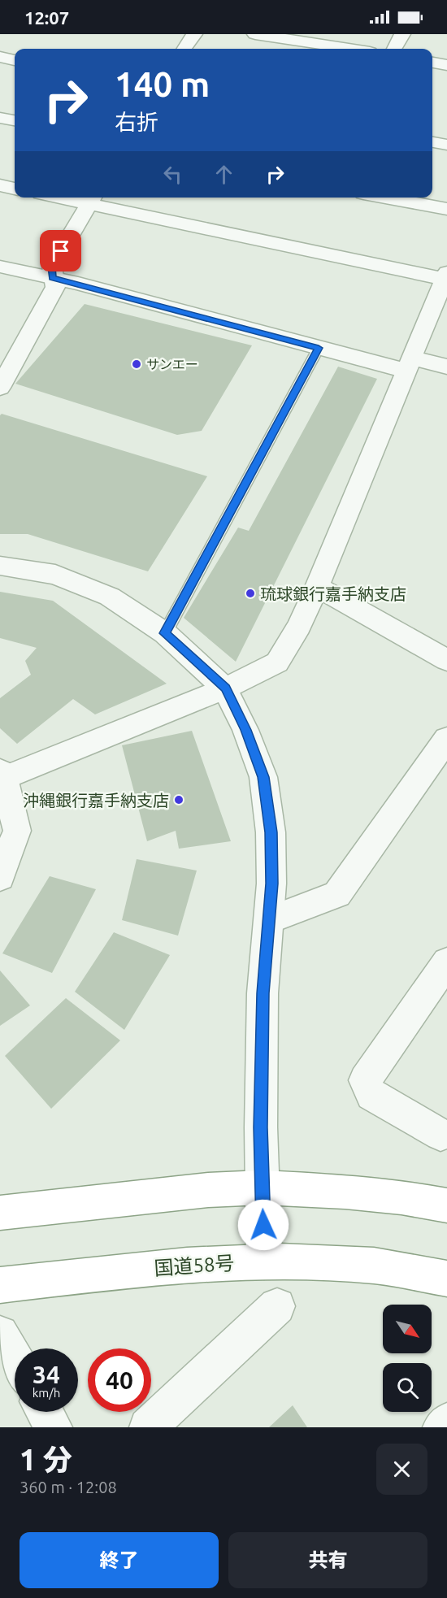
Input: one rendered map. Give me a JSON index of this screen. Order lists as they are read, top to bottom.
{
  "streets": {
    "highway": ["国道58号"]
  },
  "places": ["サンエー", "琉球銀行嘉手納支店", "沖縄銀行嘉手納支店"],
  "north": "bottom right",
  "page": {
    "status": "12:07",
    "turn": ["140 m", "右折"],
    "speed": "34 km/h",
    "limit": "40",
    "heading": ["1 分", "360 m · 12:08"],
    "buttons": ["終了", "共有"]
  }
}
